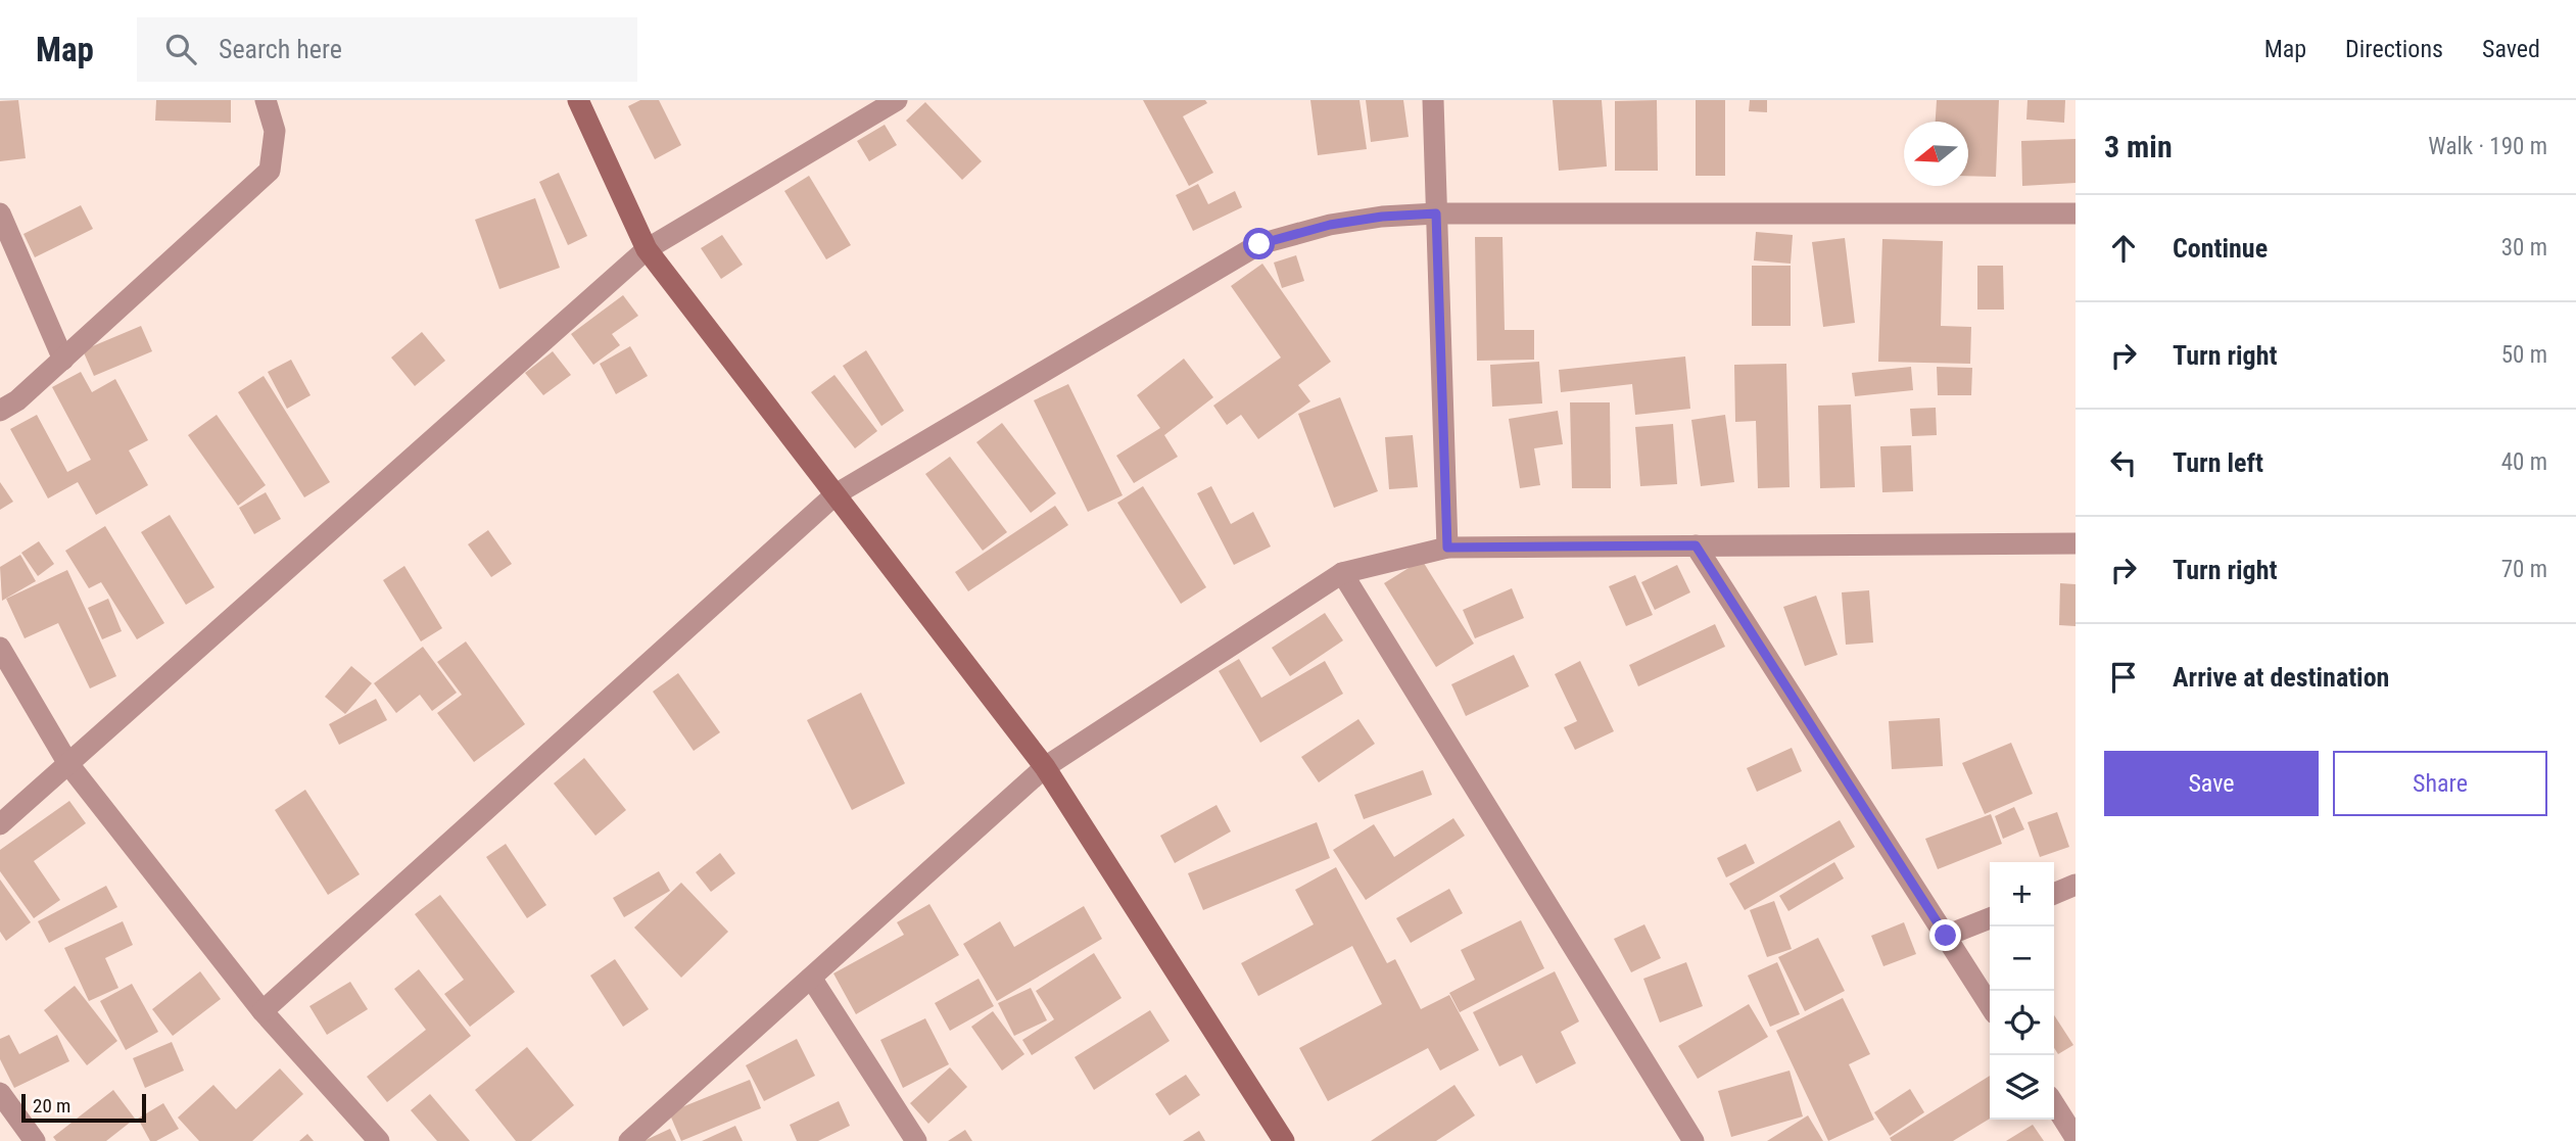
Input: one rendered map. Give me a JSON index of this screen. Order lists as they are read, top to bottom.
{
  "scale_bar": "20 m",
  "north": "left",
  "page": {
    "header": "Map",
    "search": "Search here",
    "nav": ["Map", "Directions", "Saved"],
    "heading": ["3 min", "Walk · 190 m"],
    "list": [
      ["Continue", "30 m"],
      ["Turn right", "50 m"],
      ["Turn left", "40 m"],
      ["Turn right", "70 m"],
      "Arrive at destination"
    ],
    "buttons": ["Save", "Share"],
    "map_buttons": ["+", "−"],
    "scale": "20 m"
  }
}
